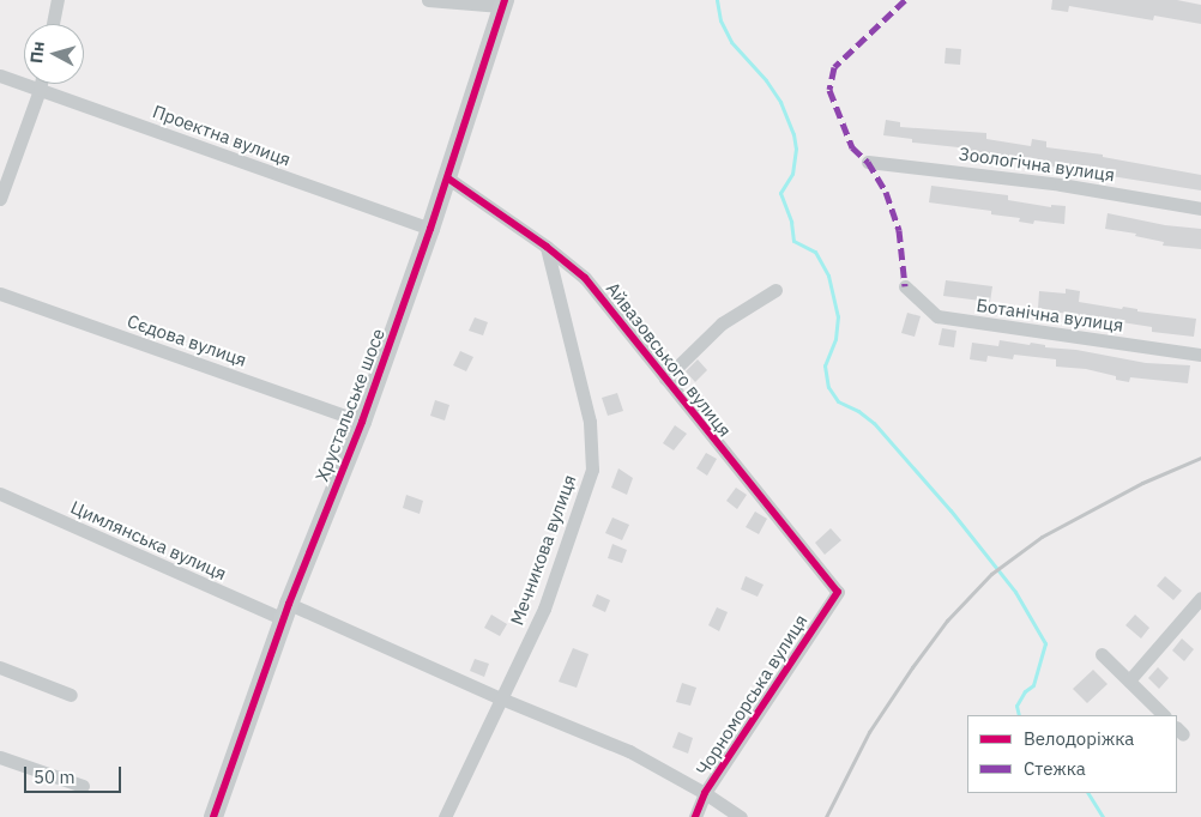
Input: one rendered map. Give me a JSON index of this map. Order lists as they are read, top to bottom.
{
  "streets": {
    "street": [
      "Проектна вулиця",
      "Зоологічна вулиця",
      "Ботанічна вулиця",
      "Сєдова вулиця",
      "Айвазовського вулиця",
      "Хрустальське шосе",
      "Цимлянська вулиця",
      "Мечникова вулиця",
      "Чорноморська вулиця"
    ]
  },
  "crossings": [
    ["Проектна вулиця", "Хрустальське шосе"],
    ["Сєдова вулиця", "Хрустальське шосе"],
    ["Айвазовського вулиця", "Хрустальське шосе"],
    ["Айвазовського вулиця", "Мечникова вулиця"],
    ["Айвазовського вулиця", "Чорноморська вулиця"],
    ["Хрустальське шосе", "Цимлянська вулиця"],
    ["Цимлянська вулиця", "Мечникова вулиця"],
    ["Цимлянська вулиця", "Чорноморська вулиця"]
  ],
  "legend": ["Велодоріжка", "Стежка"],
  "scale_bar": "50 m",
  "north": "left"
}
